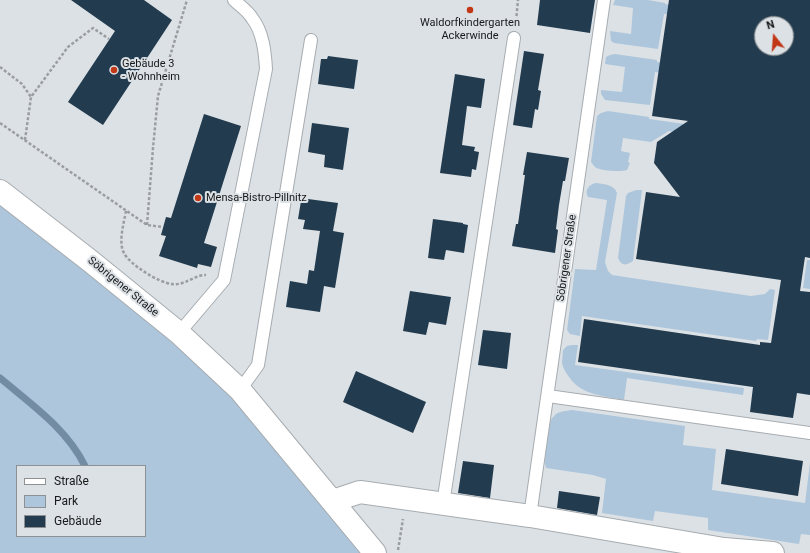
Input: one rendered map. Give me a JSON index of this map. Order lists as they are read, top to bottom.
{
  "streets": {
    "street": ["Söbrigener Straße"]
  },
  "places": ["Waldorfkindergarten Ackerwinde", "Gebäude 3 - Wohnheim", "Mensa-Bistro-Pillnitz"],
  "legend": ["Straße", "Park", "Gebäude"],
  "north": "top"
}
